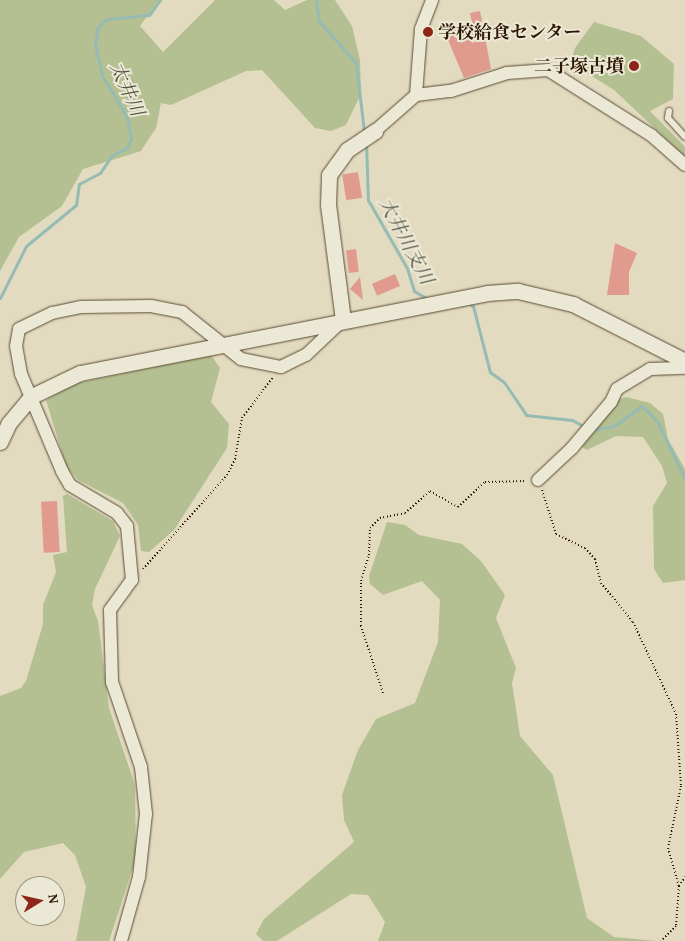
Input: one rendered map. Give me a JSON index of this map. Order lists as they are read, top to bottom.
{
  "water": ["太井川", "大井川支川"],
  "places": ["学校給食センター", "二子塚古墳"],
  "north": "right"
}
